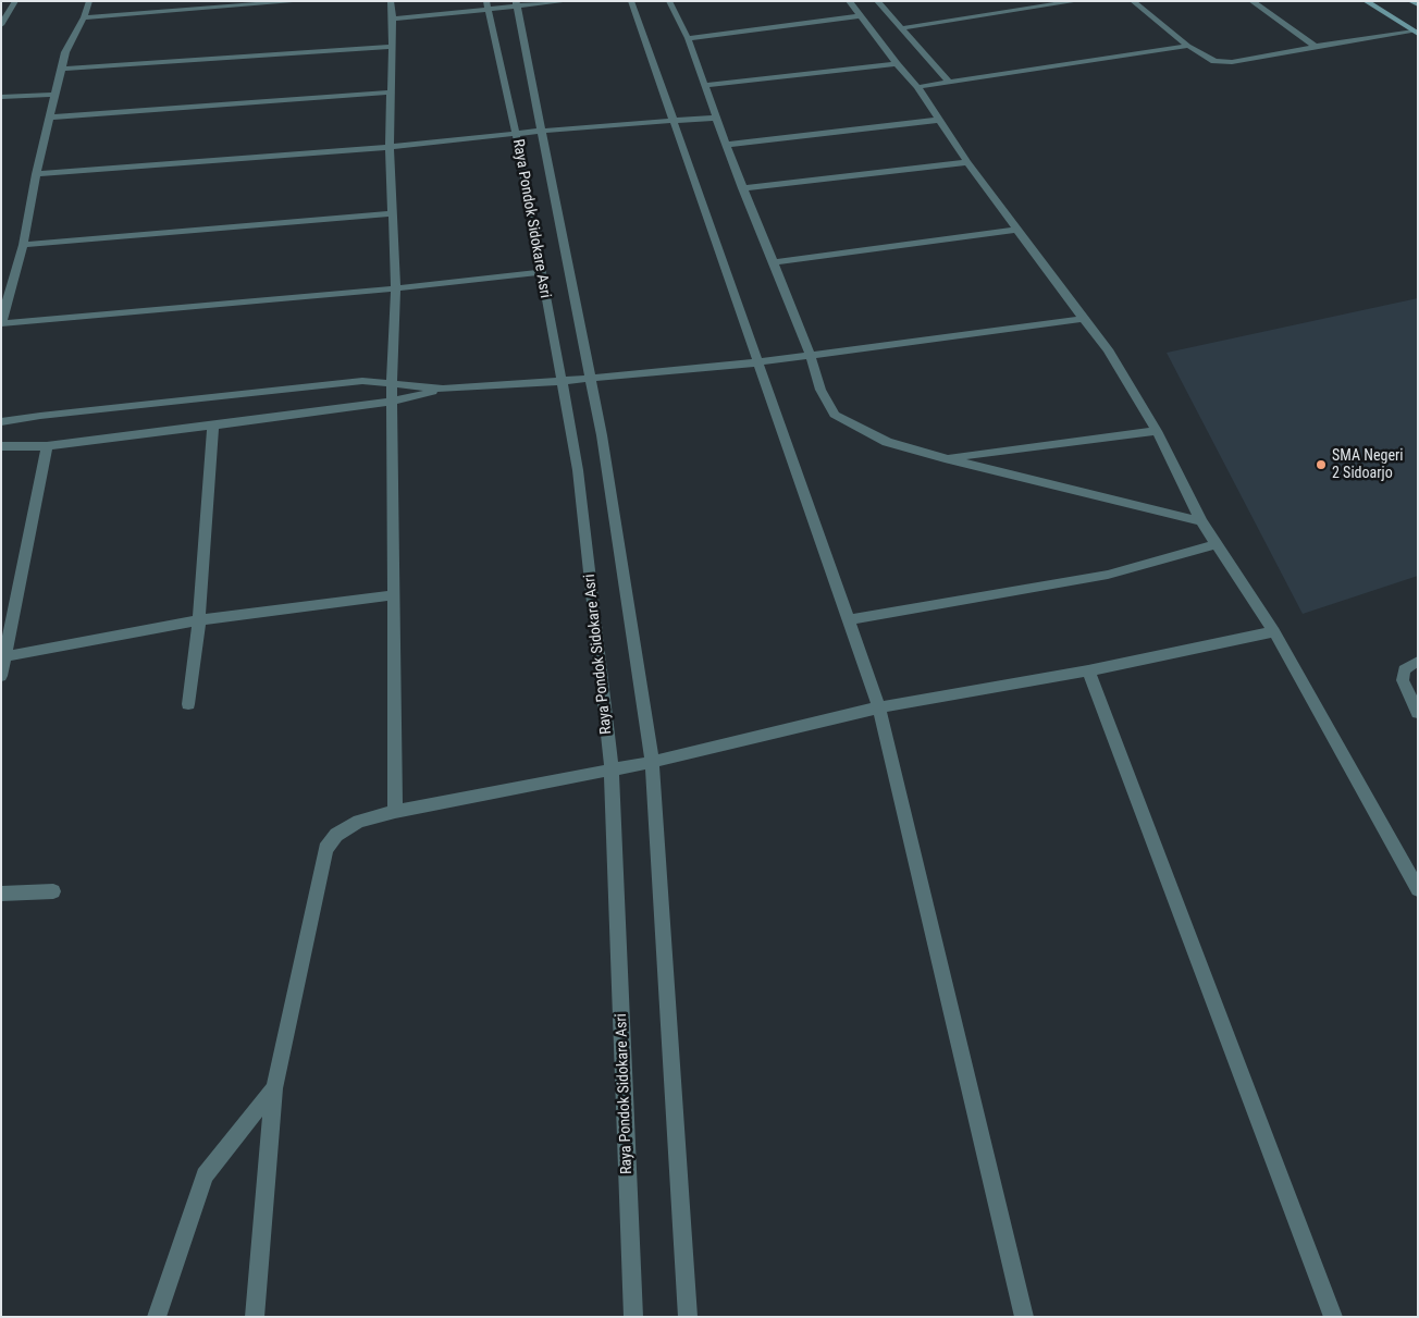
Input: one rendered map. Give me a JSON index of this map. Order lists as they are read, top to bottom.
{
  "streets": {
    "street": ["Raya Pondok Sidokare Asri"]
  },
  "places": ["SMA Negeri 2 Sidoarjo"]
}
